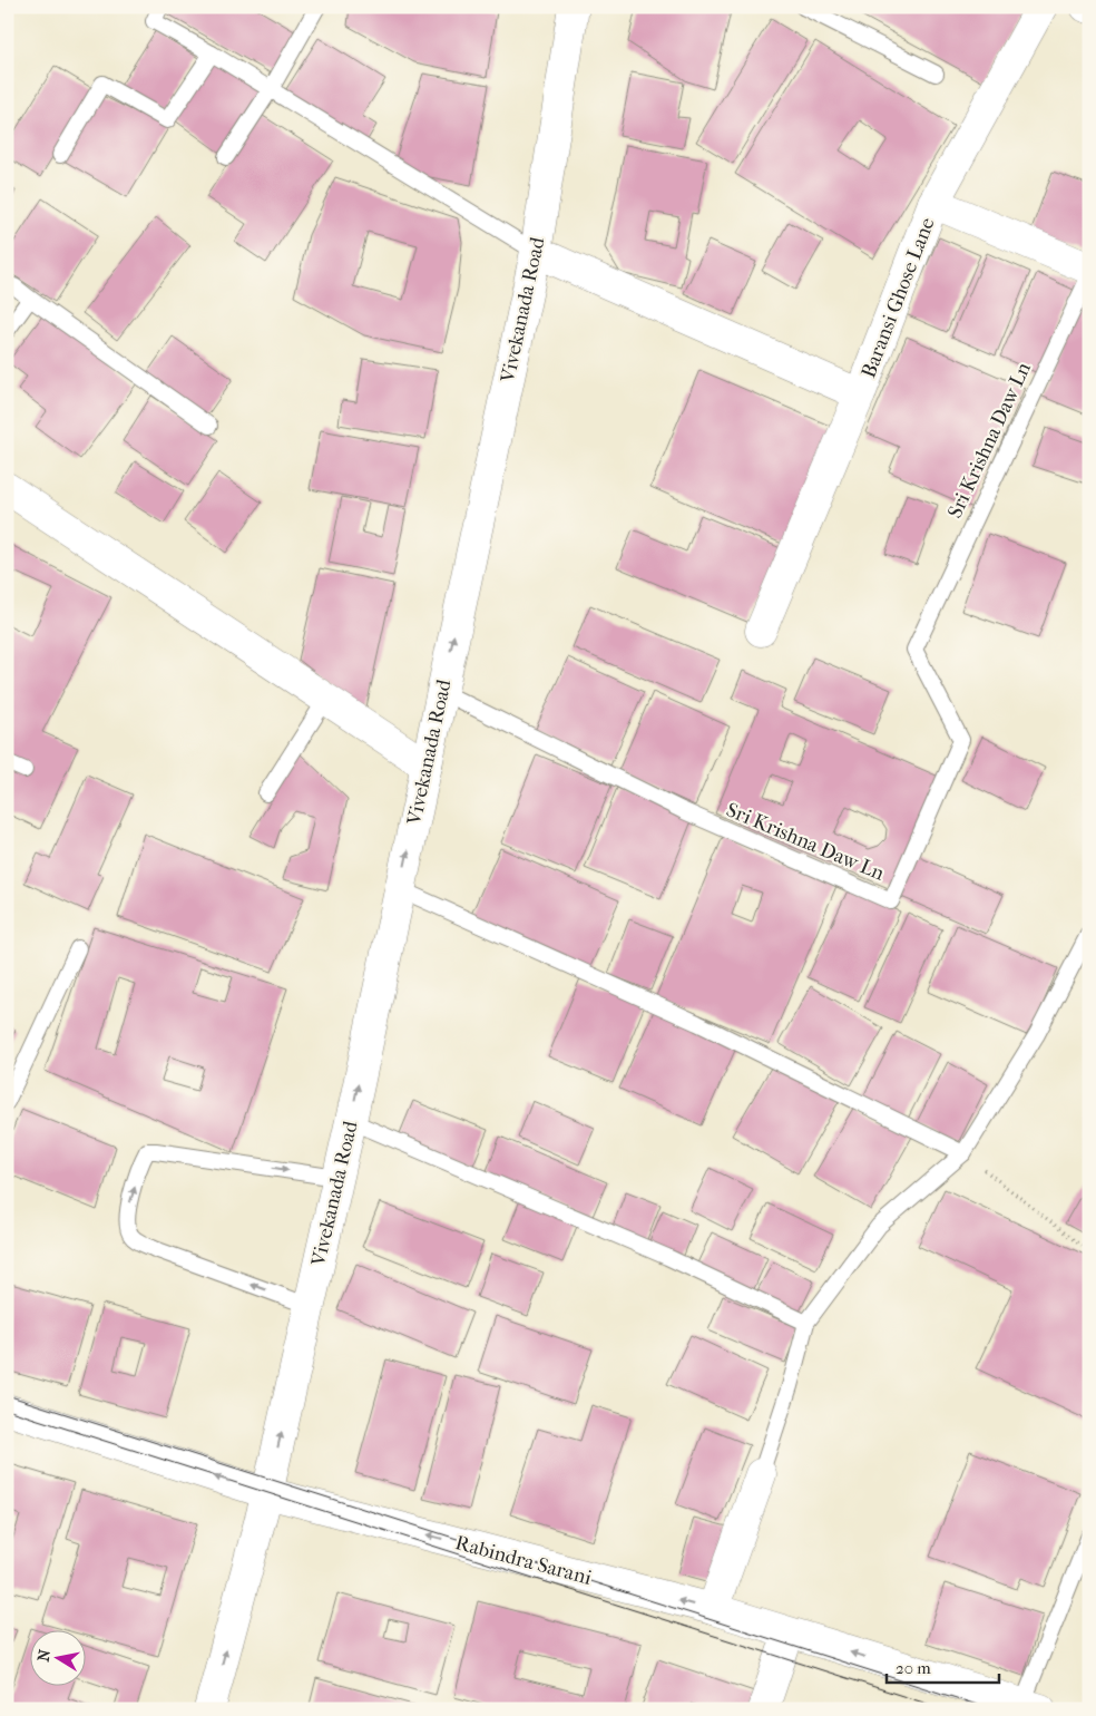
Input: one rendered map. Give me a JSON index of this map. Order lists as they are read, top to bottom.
{
  "streets": {
    "main road": ["Baransi Ghose Lane", "Vivekanada Road", "Rabindra Sarani"],
    "lane": ["Sri Krishna Daw Ln"]
  },
  "crossings": [
    ["Baransi Ghose Lane", "Vivekanada Road"],
    ["Vivekanada Road", "Sri Krishna Daw Ln"],
    ["Vivekanada Road", "Rabindra Sarani"]
  ],
  "one_way": ["Vivekanada Road", "Rabindra Sarani"],
  "scale_bar": "20 m",
  "north": "left"
}
